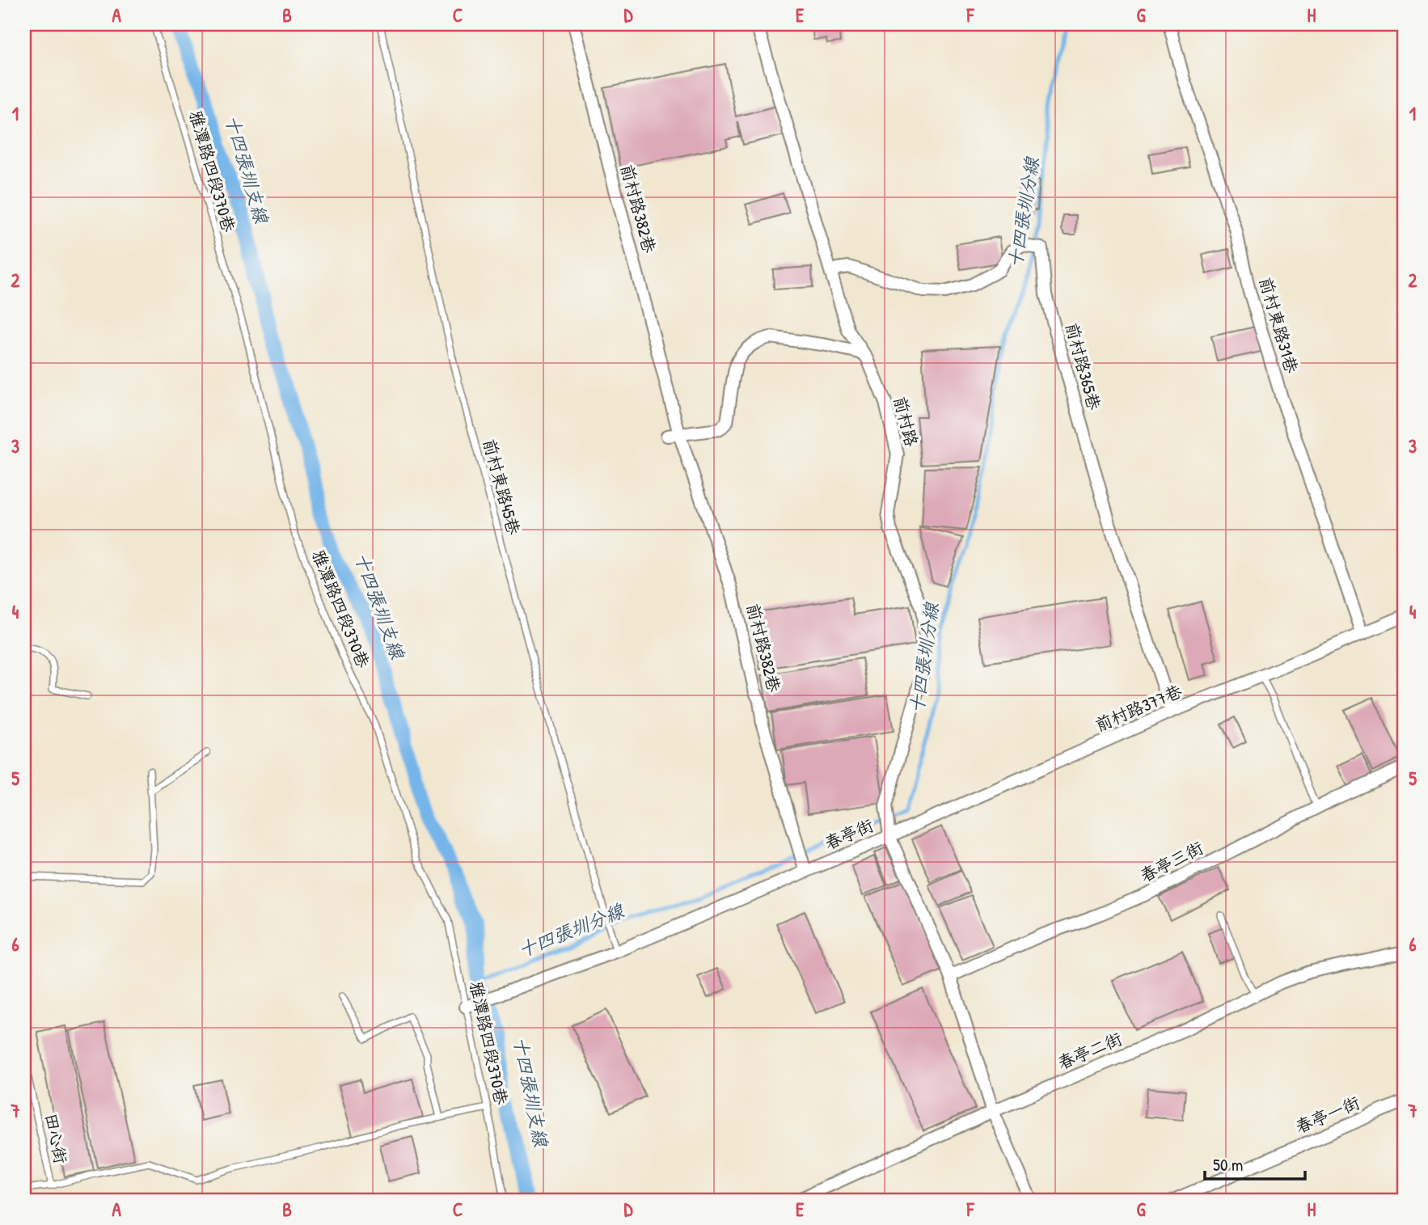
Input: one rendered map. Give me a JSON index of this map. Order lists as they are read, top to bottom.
{
  "streets": {
    "street": [
      "前村路382巷",
      "前村東路31巷",
      "前村路365巷",
      "前村路",
      "前村路377巷",
      "春亭街",
      "春亭三街",
      "春亭二街",
      "春亭一街"
    ],
    "lane": ["雅潭路四段370巷", "前村東路45巷", "田心街"]
  },
  "crossings": [
    ["雅潭路四段370巷", "春亭街"],
    ["前村路382巷", "春亭街"],
    ["前村東路31巷", "前村路377巷"],
    ["前村路365巷", "前村路"],
    ["前村路365巷", "前村路377巷"],
    ["前村路", "前村路377巷"],
    ["前村路", "春亭街"],
    ["前村東路45巷", "春亭街"],
    ["前村路377巷", "春亭街"],
    ["春亭街", "春亭三街"],
    ["春亭街", "春亭二街"]
  ],
  "water": ["十四張圳支線", "十四張圳分線"],
  "scale_bar": "50 m",
  "grid": {
    "columns": [
      "A",
      "B",
      "C",
      "D",
      "E",
      "F",
      "G",
      "H"
    ],
    "rows": [
      "1",
      "2",
      "3",
      "4",
      "5",
      "6",
      "7"
    ]
  }
}
